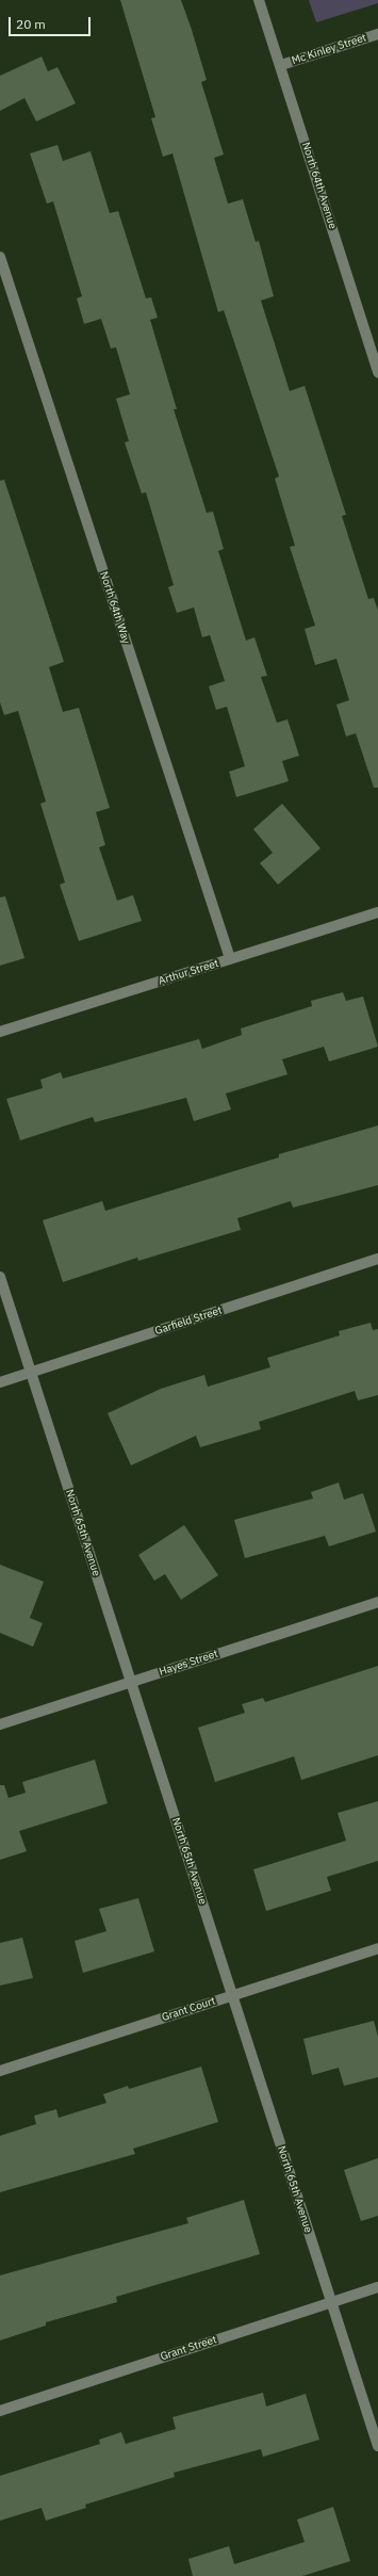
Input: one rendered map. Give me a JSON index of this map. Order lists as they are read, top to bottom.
{
  "streets": {
    "street": [
      "Mc Kinley Street",
      "North 64th Avenue",
      "North 64th Way",
      "Arthur Street",
      "Garfield Street",
      "North 65th Avenue",
      "Hayes Street",
      "Grant Court",
      "Grant Street"
    ]
  },
  "crossings": [
    ["Mc Kinley Street", "North 64th Avenue"],
    ["North 64th Way", "Arthur Street"],
    ["Garfield Street", "North 65th Avenue"],
    ["North 65th Avenue", "Hayes Street"],
    ["North 65th Avenue", "Grant Court"],
    ["North 65th Avenue", "Grant Street"]
  ],
  "scale_bar": "20 m"
}
